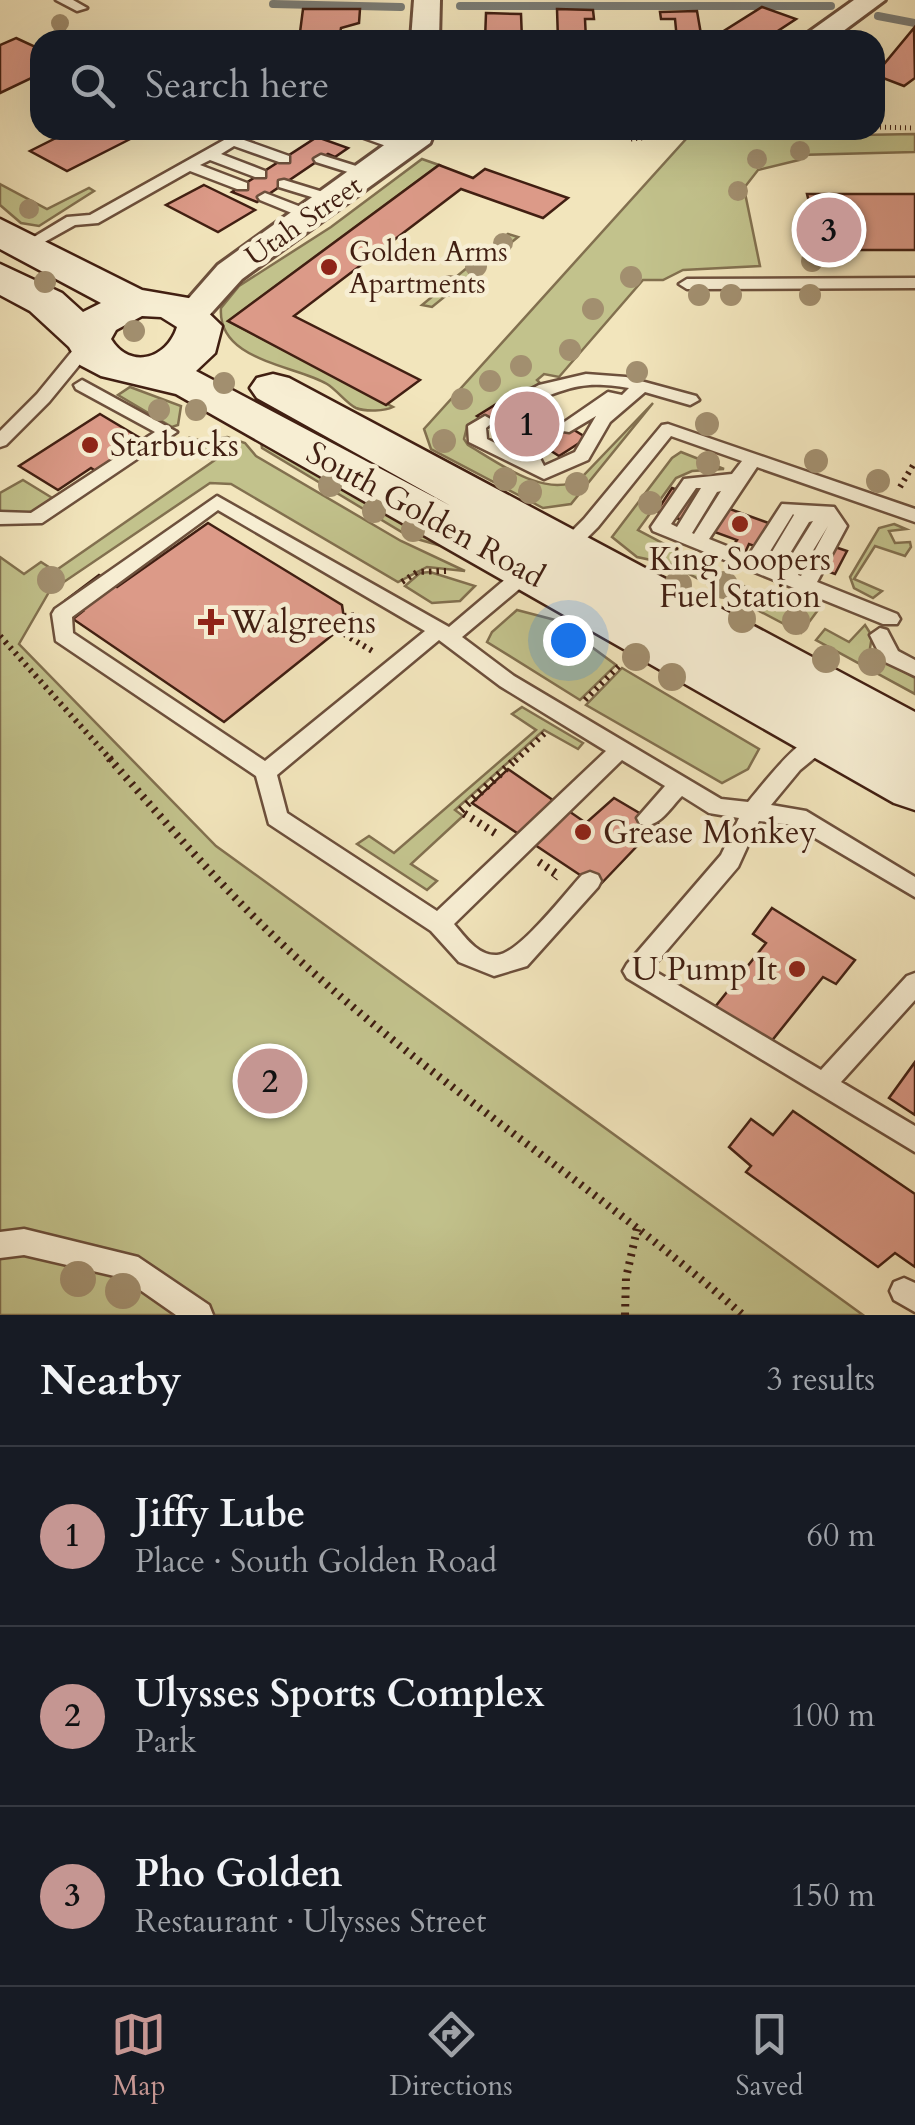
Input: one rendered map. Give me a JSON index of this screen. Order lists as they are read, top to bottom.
{
  "streets": {
    "main road": ["South Golden Road"],
    "street": ["Utah Street"]
  },
  "crossings": [
    ["Utah Street", "South Golden Road"]
  ],
  "places": {
    "other": [
      "Golden Arms Apartments",
      "Starbucks",
      "King Soopers Fuel Station",
      "Grease Monkey",
      "U Pump It"
    ],
    "health": ["Walgreens"]
  },
  "page": {
    "search": "Search here",
    "pins": ["3", "1", "2"],
    "heading": ["Nearby", "3 results"],
    "list": [
      {
        "mark": "1",
        "name": "Jiffy Lube",
        "note": "Place · South Golden Road",
        "value": "60 m"
      },
      {
        "mark": "2",
        "name": "Ulysses Sports Complex",
        "note": "Park",
        "value": "100 m"
      },
      {
        "mark": "3",
        "name": "Pho Golden",
        "note": "Restaurant · Ulysses Street",
        "value": "150 m"
      }
    ],
    "nav": ["Map", "Directions", "Saved"]
  }
}
